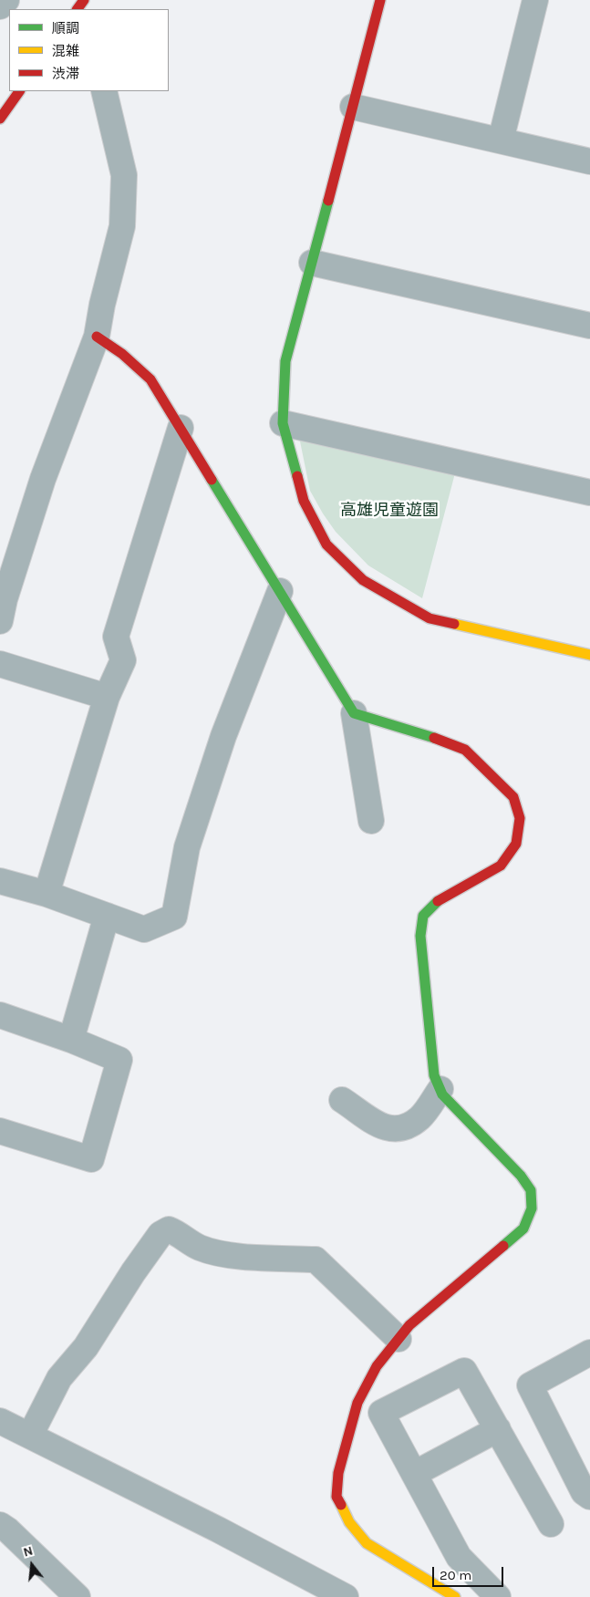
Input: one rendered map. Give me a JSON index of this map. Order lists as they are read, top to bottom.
{
  "parks": ["高雄児童遊園"],
  "legend": ["順調", "混雑", "渋滞"],
  "scale_bar": "20 m",
  "north": "top"
}
